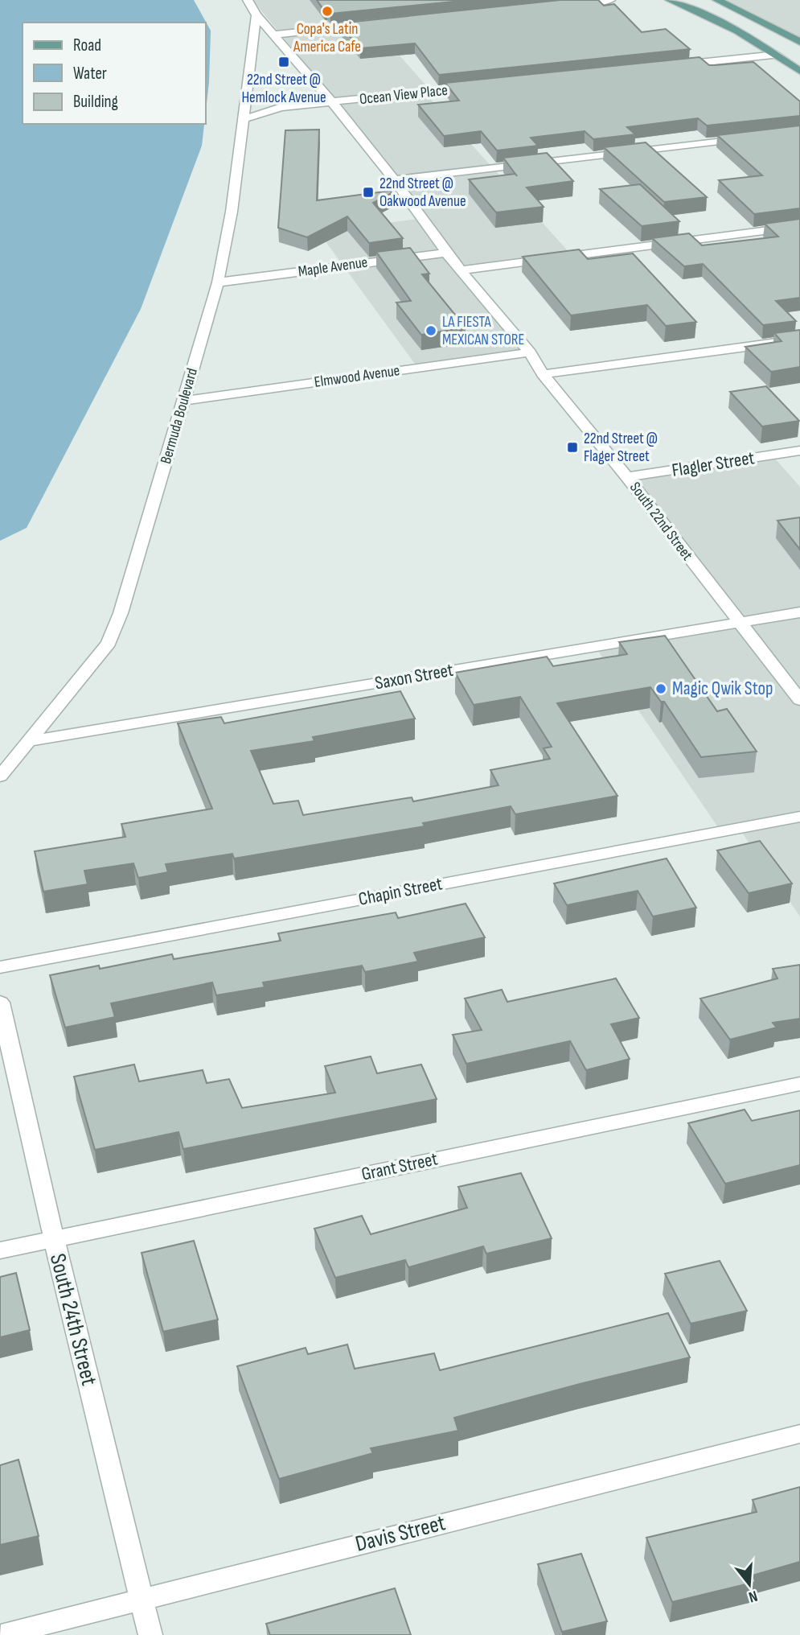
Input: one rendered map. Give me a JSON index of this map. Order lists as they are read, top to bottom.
{
  "streets": {
    "street": [
      "Ocean View Place",
      "Maple Avenue",
      "Elmwood Avenue",
      "Bermuda Boulevard",
      "Flagler Street",
      "South 22nd Street",
      "Saxon Street",
      "Chapin Street",
      "Grant Street",
      "South 24th Street",
      "Davis Street"
    ]
  },
  "crossings": [
    ["Ocean View Place", "Bermuda Boulevard"],
    ["Ocean View Place", "South 22nd Street"],
    ["Maple Avenue", "Bermuda Boulevard"],
    ["Maple Avenue", "South 22nd Street"],
    ["Elmwood Avenue", "Bermuda Boulevard"],
    ["Elmwood Avenue", "South 22nd Street"],
    ["Bermuda Boulevard", "South 22nd Street"],
    ["Bermuda Boulevard", "Saxon Street"],
    ["Flagler Street", "South 22nd Street"],
    ["South 22nd Street", "Saxon Street"],
    ["Grant Street", "South 24th Street"],
    ["South 24th Street", "Davis Street"]
  ],
  "places": {
    "other": ["Copa's Latin America Cafe", "LA FIESTA MEXICAN STORE", "Magic Qwik Stop"],
    "transit": ["22nd Street @ Hemlock Avenue", "22nd Street @ Oakwood Avenue", "22nd Street @ Flager Street"]
  },
  "legend": ["Road", "Water", "Building"],
  "north": "bottom"
}
